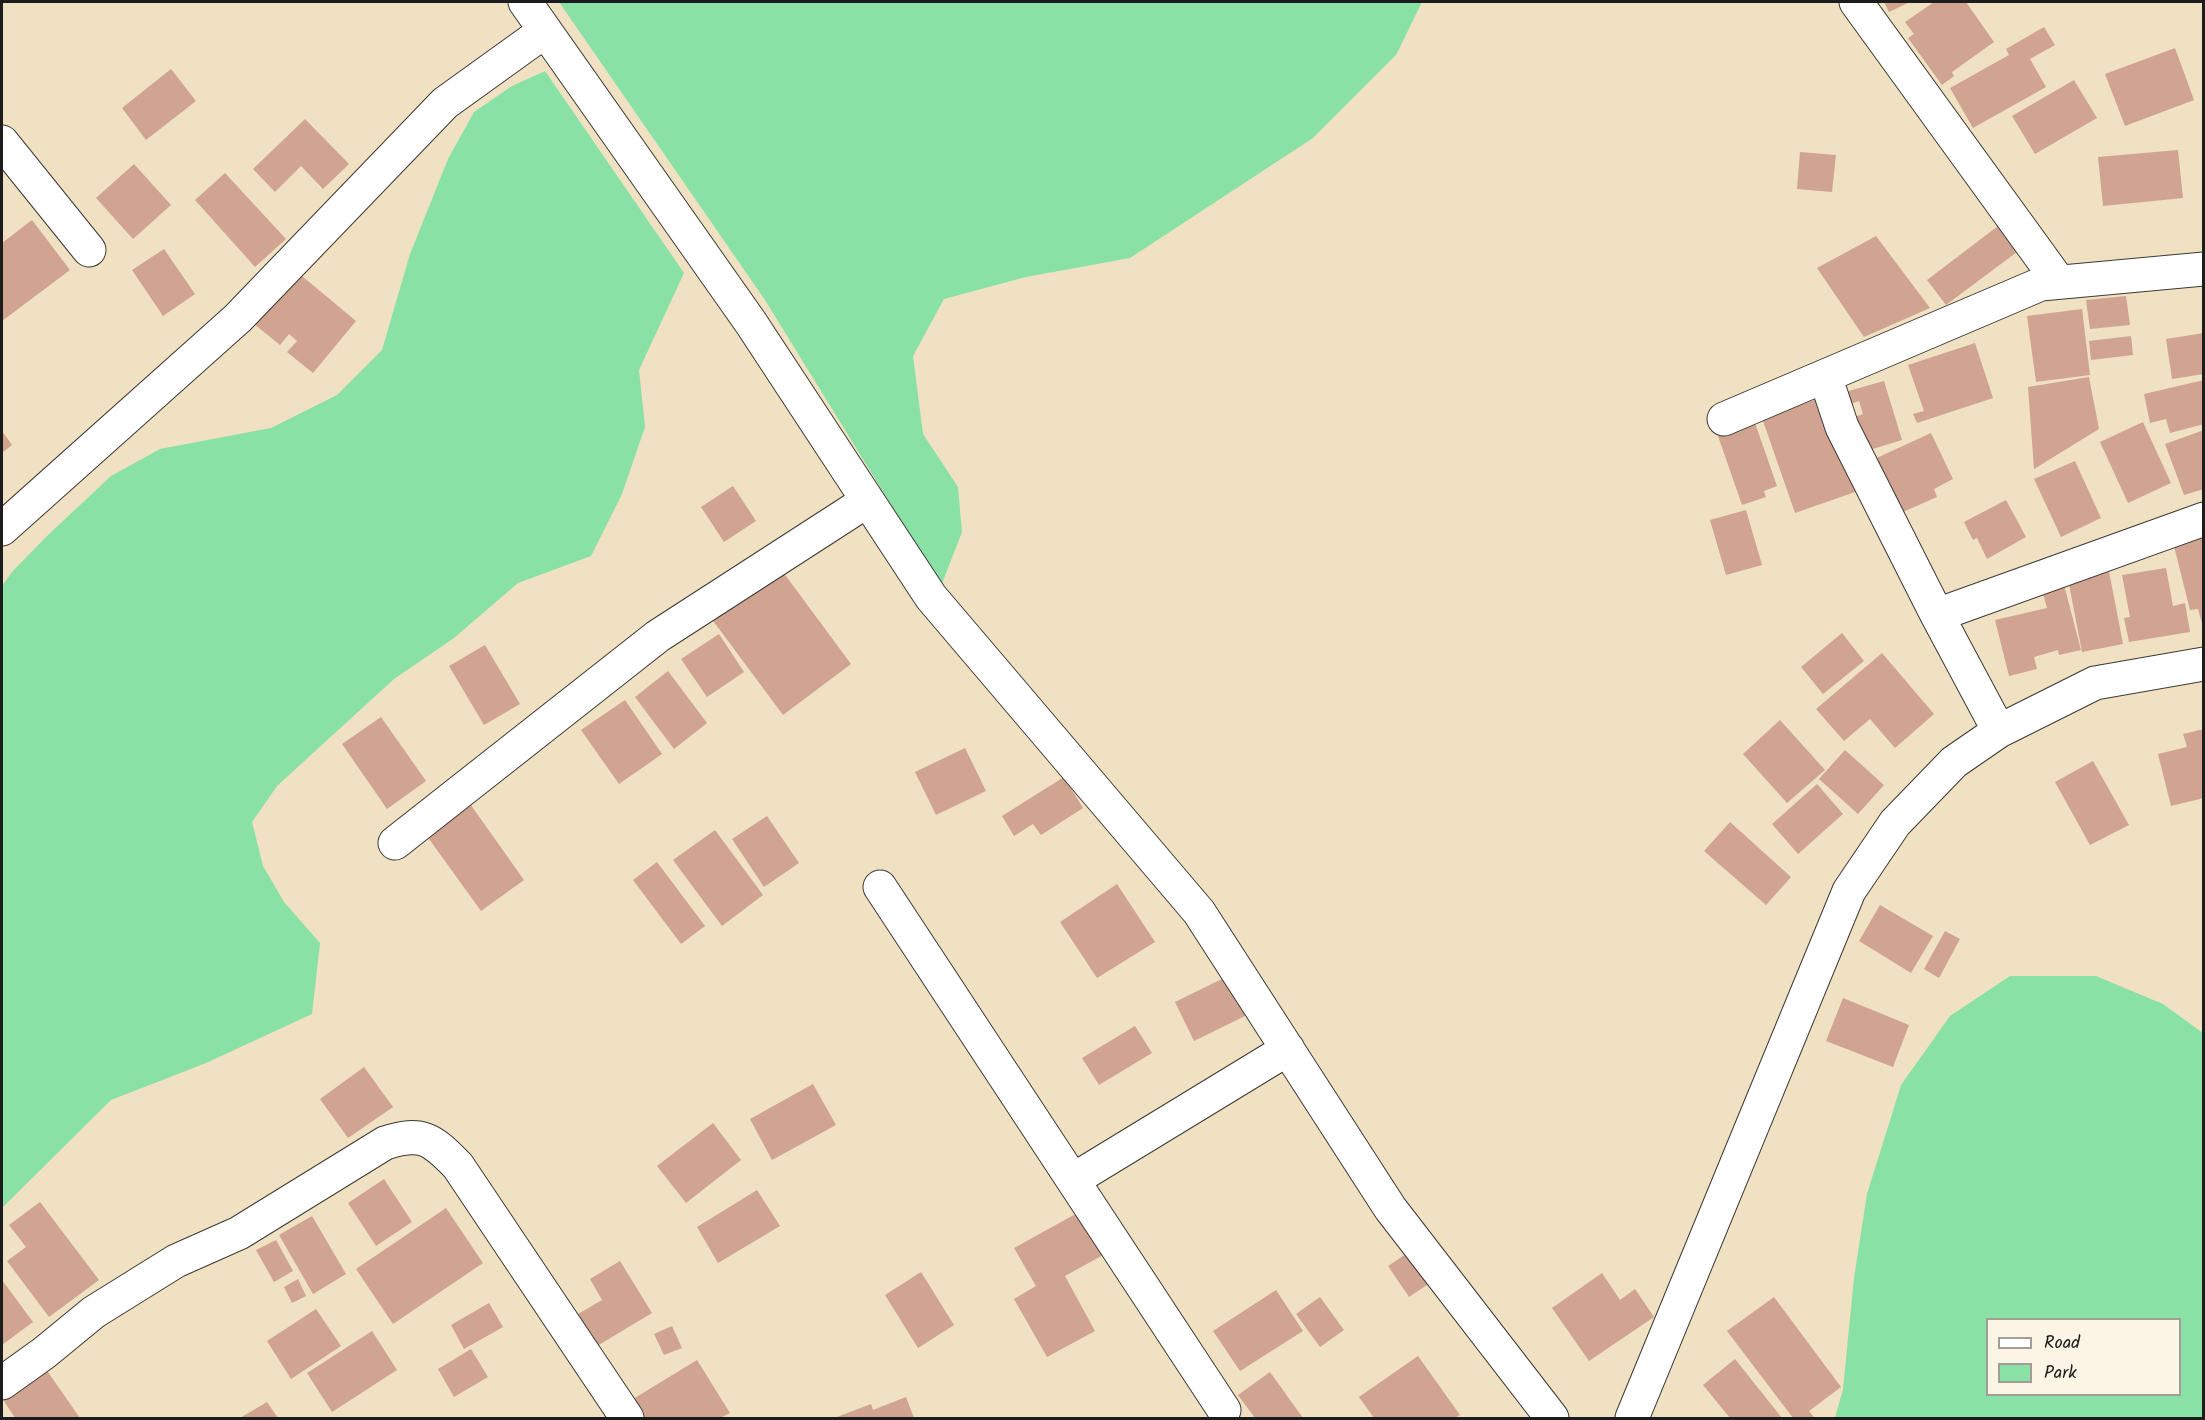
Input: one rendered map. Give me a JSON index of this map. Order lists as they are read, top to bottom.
{
  "legend": ["Road", "Park"]
}
